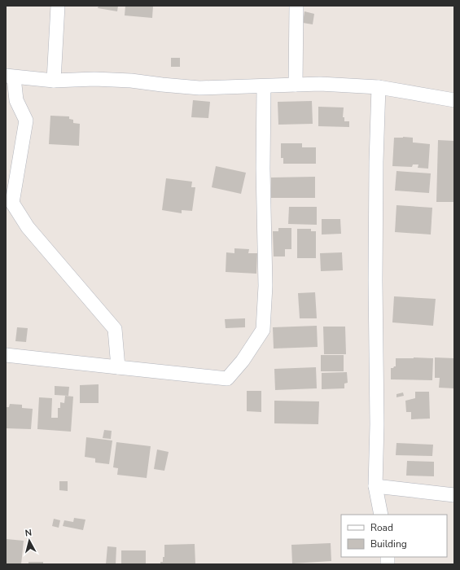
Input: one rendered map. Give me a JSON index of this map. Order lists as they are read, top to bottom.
{
  "legend": ["Road", "Building"],
  "north": "top"
}
